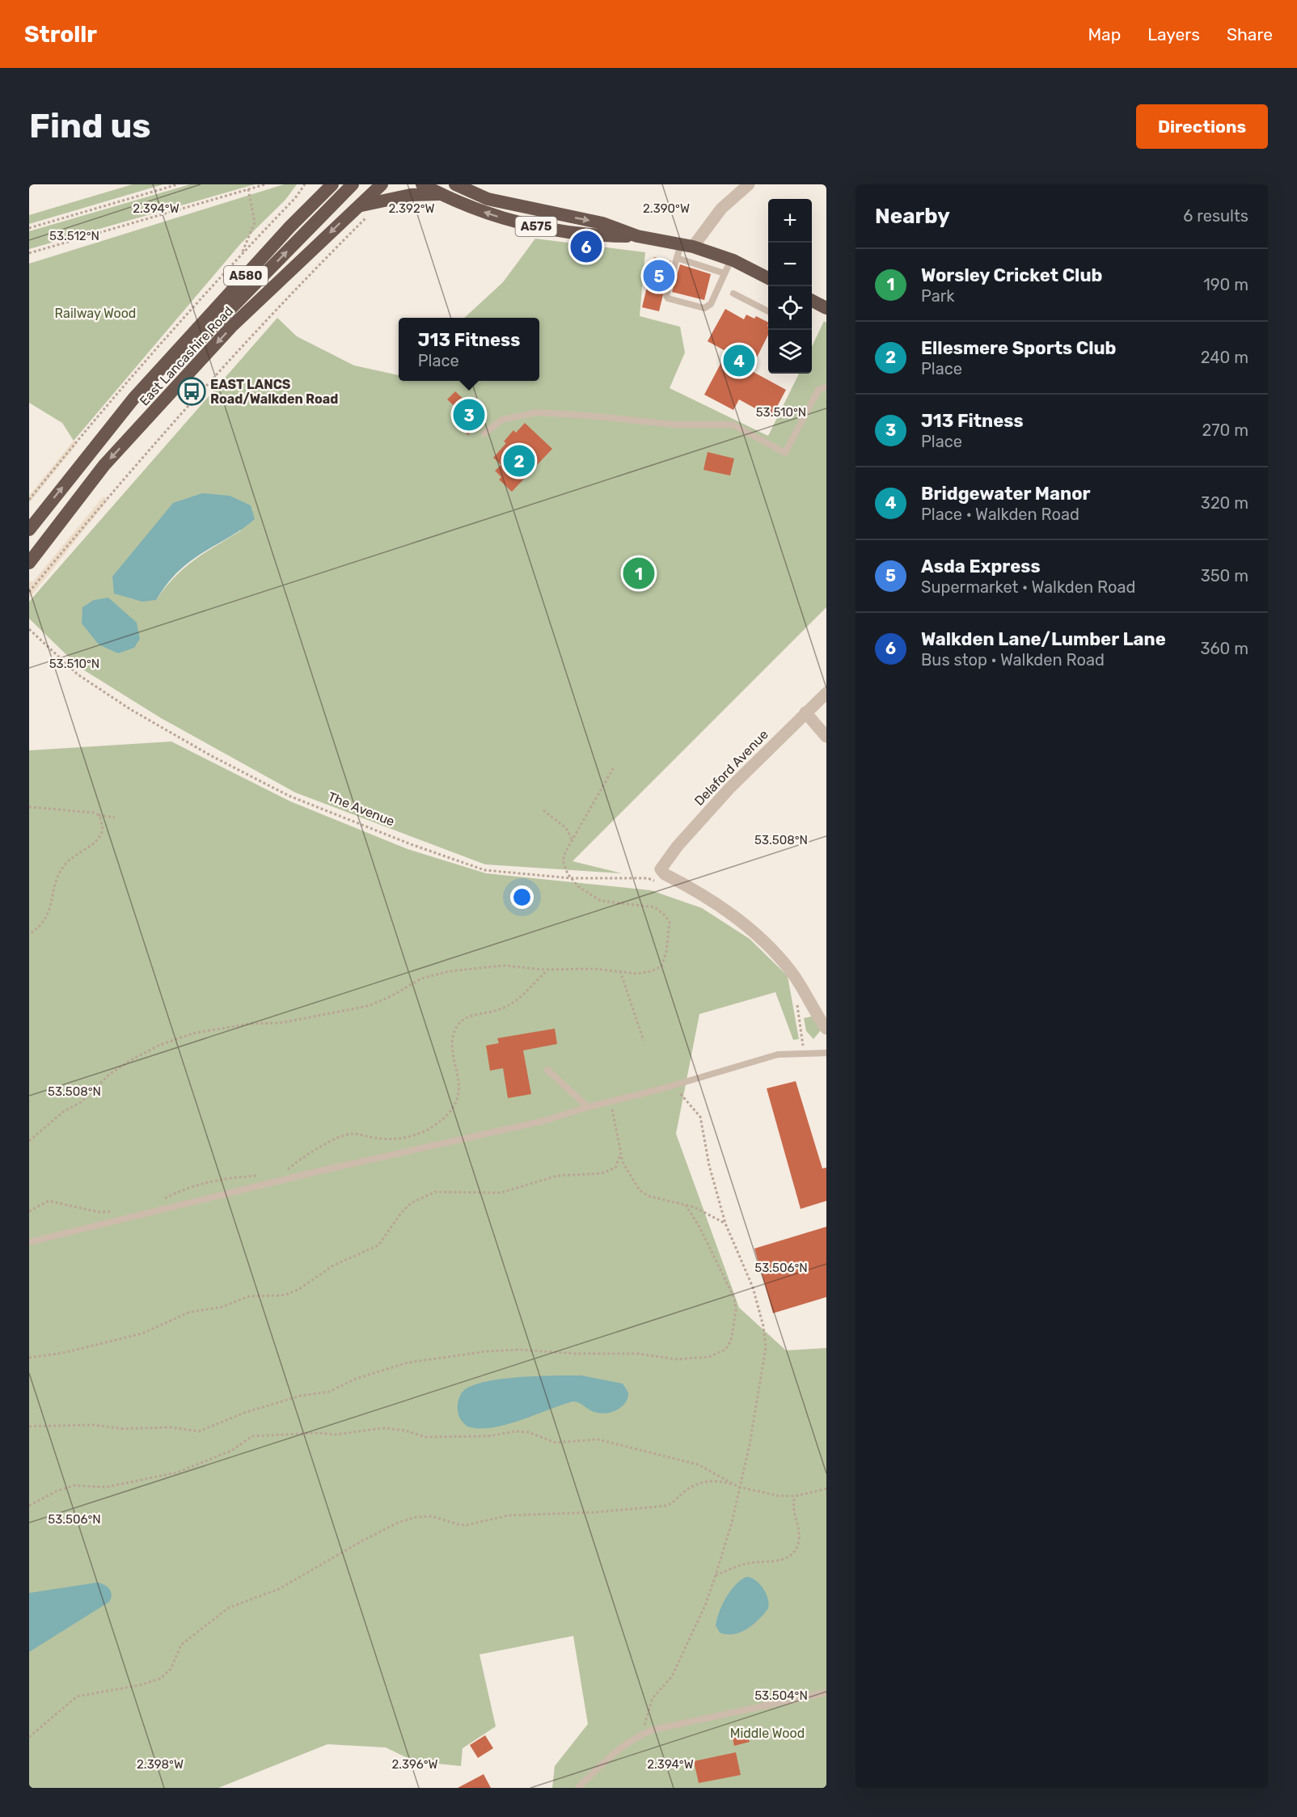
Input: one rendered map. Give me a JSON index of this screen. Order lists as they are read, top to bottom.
{
  "streets": {
    "highway": ["A575", "A580", "East Lancashire Road"],
    "street": ["Delaford Avenue"],
    "path": ["The Avenue"]
  },
  "parks": ["Railway Wood", "Middle Wood"],
  "places": {
    "bus stop": ["EAST LANCS Road/Walkden Road"]
  },
  "page": {
    "header": "Strollr",
    "nav": ["Map", "Layers", "Share"],
    "buttons": "Directions",
    "title": "Find us",
    "heading": ["Nearby", "6 results"],
    "map_buttons": ["+", "−"],
    "pins": [
      "6",
      "5",
      "4",
      "3",
      "2",
      "1"
    ],
    "list": [
      {
        "mark": "1",
        "name": "Worsley Cricket Club",
        "note": "Park",
        "value": "190 m"
      },
      {
        "mark": "2",
        "name": "Ellesmere Sports Club",
        "note": "Place",
        "value": "240 m"
      },
      {
        "mark": "3",
        "name": "J13 Fitness",
        "note": "Place",
        "value": "270 m"
      },
      {
        "mark": "4",
        "name": "Bridgewater Manor",
        "note": "Place · Walkden Road",
        "value": "320 m"
      },
      {
        "mark": "5",
        "name": "Asda Express",
        "note": "Supermarket · Walkden Road",
        "value": "350 m"
      },
      {
        "mark": "6",
        "name": "Walkden Lane/Lumber Lane",
        "note": "Bus stop · Walkden Road",
        "value": "360 m"
      }
    ],
    "popup": ["J13 Fitness", "Place"]
  },
  "coordinates": [
    "2.394°W",
    "2.392°W",
    "2.390°W",
    "53.512°N",
    "53.510°N",
    "53.508°N",
    "53.506°N",
    "53.504°N",
    "2.398°W",
    "2.396°W"
  ]
}
